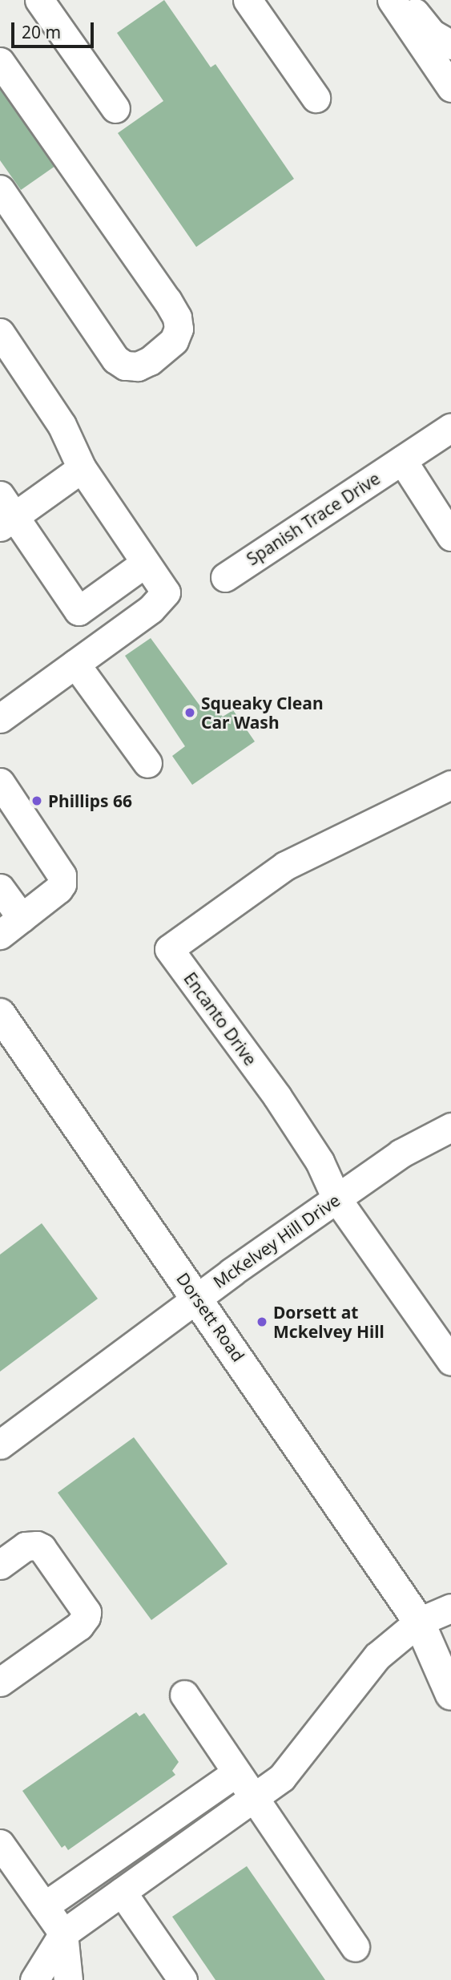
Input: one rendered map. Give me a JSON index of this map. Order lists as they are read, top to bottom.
{
  "streets": {
    "main road": ["Dorsett Road"],
    "street": ["Spanish Trace Drive", "Encanto Drive", "McKelvey Hill Drive"]
  },
  "crossings": [
    ["Encanto Drive", "McKelvey Hill Drive"],
    ["McKelvey Hill Drive", "Dorsett Road"]
  ],
  "places": ["Squeaky Clean Car Wash", "Phillips 66", "Dorsett at Mckelvey Hill"],
  "scale_bar": "20 m"
}
